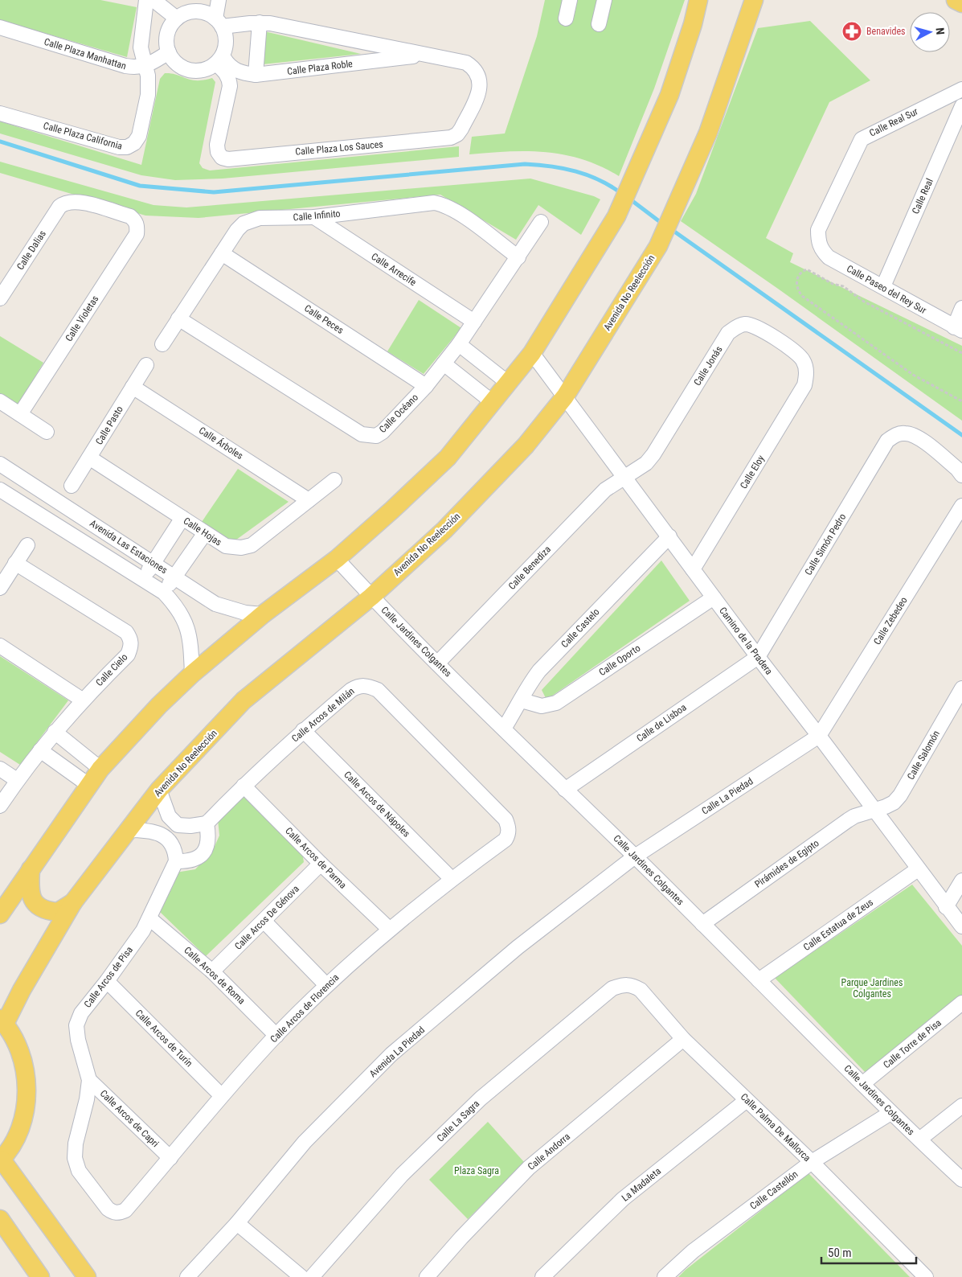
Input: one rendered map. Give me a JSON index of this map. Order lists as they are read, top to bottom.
{
  "streets": {
    "main road": ["Avenida No Reelección"],
    "street": [
      "Calle Plaza Manhattan",
      "Calle Plaza Roble",
      "Calle Real Sur",
      "Calle Plaza California",
      "Calle Plaza Los Sauces",
      "Calle Real",
      "Calle Infinito",
      "Calle Dalias",
      "Calle Arrecife",
      "Calle Paseo del Rey Sur",
      "Calle Violetas",
      "Calle Peces",
      "Calle Jonás",
      "Calle Océano",
      "Calle Pasto",
      "Calle Árboles",
      "Calle Eloy",
      "Calle Hojas",
      "Calle Simón Pedro",
      "Avenida Las Estaciones",
      "Calle Benediza",
      "Calle Zebedeo",
      "Calle Castelo",
      "Camino de la Pradera",
      "Calle Jardines Colgantes",
      "Calle Oporto",
      "Calle Cielo",
      "Calle Arcos de Milán",
      "Calle de Lisboa",
      "Calle Salomón",
      "Calle La Piedad",
      "Calle Arcos de Nápoles",
      "Calle Arcos de Parma",
      "Pirámides de Egipto",
      "Calle Arcos De Génova",
      "Calle Estatua de Zeus",
      "Calle Arcos de Roma",
      "Calle Arcos de Pisa",
      "Calle Arcos de Florencia",
      "Calle Arcos de Turín",
      "Calle Torre de Pisa",
      "Avenida La Piedad",
      "Calle Arcos de Capri",
      "Calle La Sagra",
      "Calle Palma De Mallorca",
      "Calle Andorra",
      "La Madaleta",
      "Calle Castellón"
    ]
  },
  "crossings": [
    ["Calle Plaza Manhattan", "Calle Plaza California"],
    ["Calle Plaza Roble", "Calle Plaza Los Sauces"],
    ["Calle Real Sur", "Calle Paseo del Rey Sur"],
    ["Calle Real", "Calle Paseo del Rey Sur"],
    ["Calle Infinito", "Calle Arrecife"],
    ["Calle Infinito", "Calle Peces"],
    ["Calle Infinito", "Calle Océano"],
    ["Calle Dalias", "Calle Violetas"],
    ["Calle Arrecife", "Calle Océano"],
    ["Avenida No Reelección", "Camino de la Pradera"],
    ["Avenida No Reelección", "Calle Jardines Colgantes"],
    ["Calle Peces", "Calle Océano"],
    ["Calle Jonás", "Calle Eloy"],
    ["Calle Jonás", "Calle Benediza"],
    ["Calle Jonás", "Camino de la Pradera"],
    ["Calle Pasto", "Calle Árboles"],
    ["Calle Pasto", "Calle Hojas"],
    ["Calle Árboles", "Calle Hojas"],
    ["Calle Eloy", "Camino de la Pradera"],
    ["Calle Simón Pedro", "Camino de la Pradera"],
    ["Calle Simón Pedro", "Calle de Lisboa"],
    ["Calle Benediza", "Camino de la Pradera"],
    ["Calle Benediza", "Calle Jardines Colgantes"],
    ["Calle Zebedeo", "Camino de la Pradera"],
    ["Calle Zebedeo", "Calle La Piedad"],
    ["Calle Castelo", "Camino de la Pradera"],
    ["Calle Castelo", "Calle Jardines Colgantes"],
    ["Calle Castelo", "Calle Oporto"],
    ["Camino de la Pradera", "Calle Oporto"],
    ["Camino de la Pradera", "Calle de Lisboa"],
    ["Camino de la Pradera", "Calle Salomón"],
    ["Camino de la Pradera", "Calle La Piedad"],
    ["Camino de la Pradera", "Pirámides de Egipto"],
    ["Camino de la Pradera", "Calle Estatua de Zeus"],
    ["Calle Jardines Colgantes", "Calle de Lisboa"],
    ["Calle Jardines Colgantes", "Calle La Piedad"],
    ["Calle Jardines Colgantes", "Pirámides de Egipto"],
    ["Calle Jardines Colgantes", "Calle Estatua de Zeus"],
    ["Calle Jardines Colgantes", "Calle Torre de Pisa"],
    ["Calle Jardines Colgantes", "Avenida La Piedad"],
    ["Calle Jardines Colgantes", "Calle Castellón"],
    ["Calle Arcos de Milán", "Calle Arcos de Nápoles"],
    ["Calle Arcos de Milán", "Calle Arcos de Parma"],
    ["Calle Arcos de Milán", "Calle Arcos de Florencia"],
    ["Calle Salomón", "Pirámides de Egipto"],
    ["Calle La Piedad", "Avenida La Piedad"],
    ["Calle Arcos de Nápoles", "Calle Arcos de Florencia"],
    ["Calle Arcos de Parma", "Calle Arcos De Génova"],
    ["Calle Arcos de Parma", "Calle Arcos de Florencia"],
    ["Calle Arcos De Génova", "Calle Arcos de Roma"],
    ["Calle Arcos de Roma", "Calle Arcos de Pisa"],
    ["Calle Arcos de Roma", "Calle Arcos de Florencia"],
    ["Calle Arcos de Pisa", "Calle Arcos de Florencia"],
    ["Calle Arcos de Pisa", "Calle Arcos de Turín"],
    ["Calle Arcos de Pisa", "Calle Arcos de Capri"],
    ["Calle Arcos de Florencia", "Calle Arcos de Turín"],
    ["Calle Arcos de Florencia", "Calle Arcos de Capri"],
    ["Calle La Sagra", "Calle Palma De Mallorca"],
    ["Calle Palma De Mallorca", "Calle Andorra"],
    ["Calle Palma De Mallorca", "La Madaleta"],
    ["Calle Palma De Mallorca", "Calle Castellón"]
  ],
  "parks": ["Parque Jardines Colgantes", "Plaza Sagra"],
  "places": {
    "pharmacy": ["Benavides"]
  },
  "scale_bar": "50 m",
  "north": "right"
}
